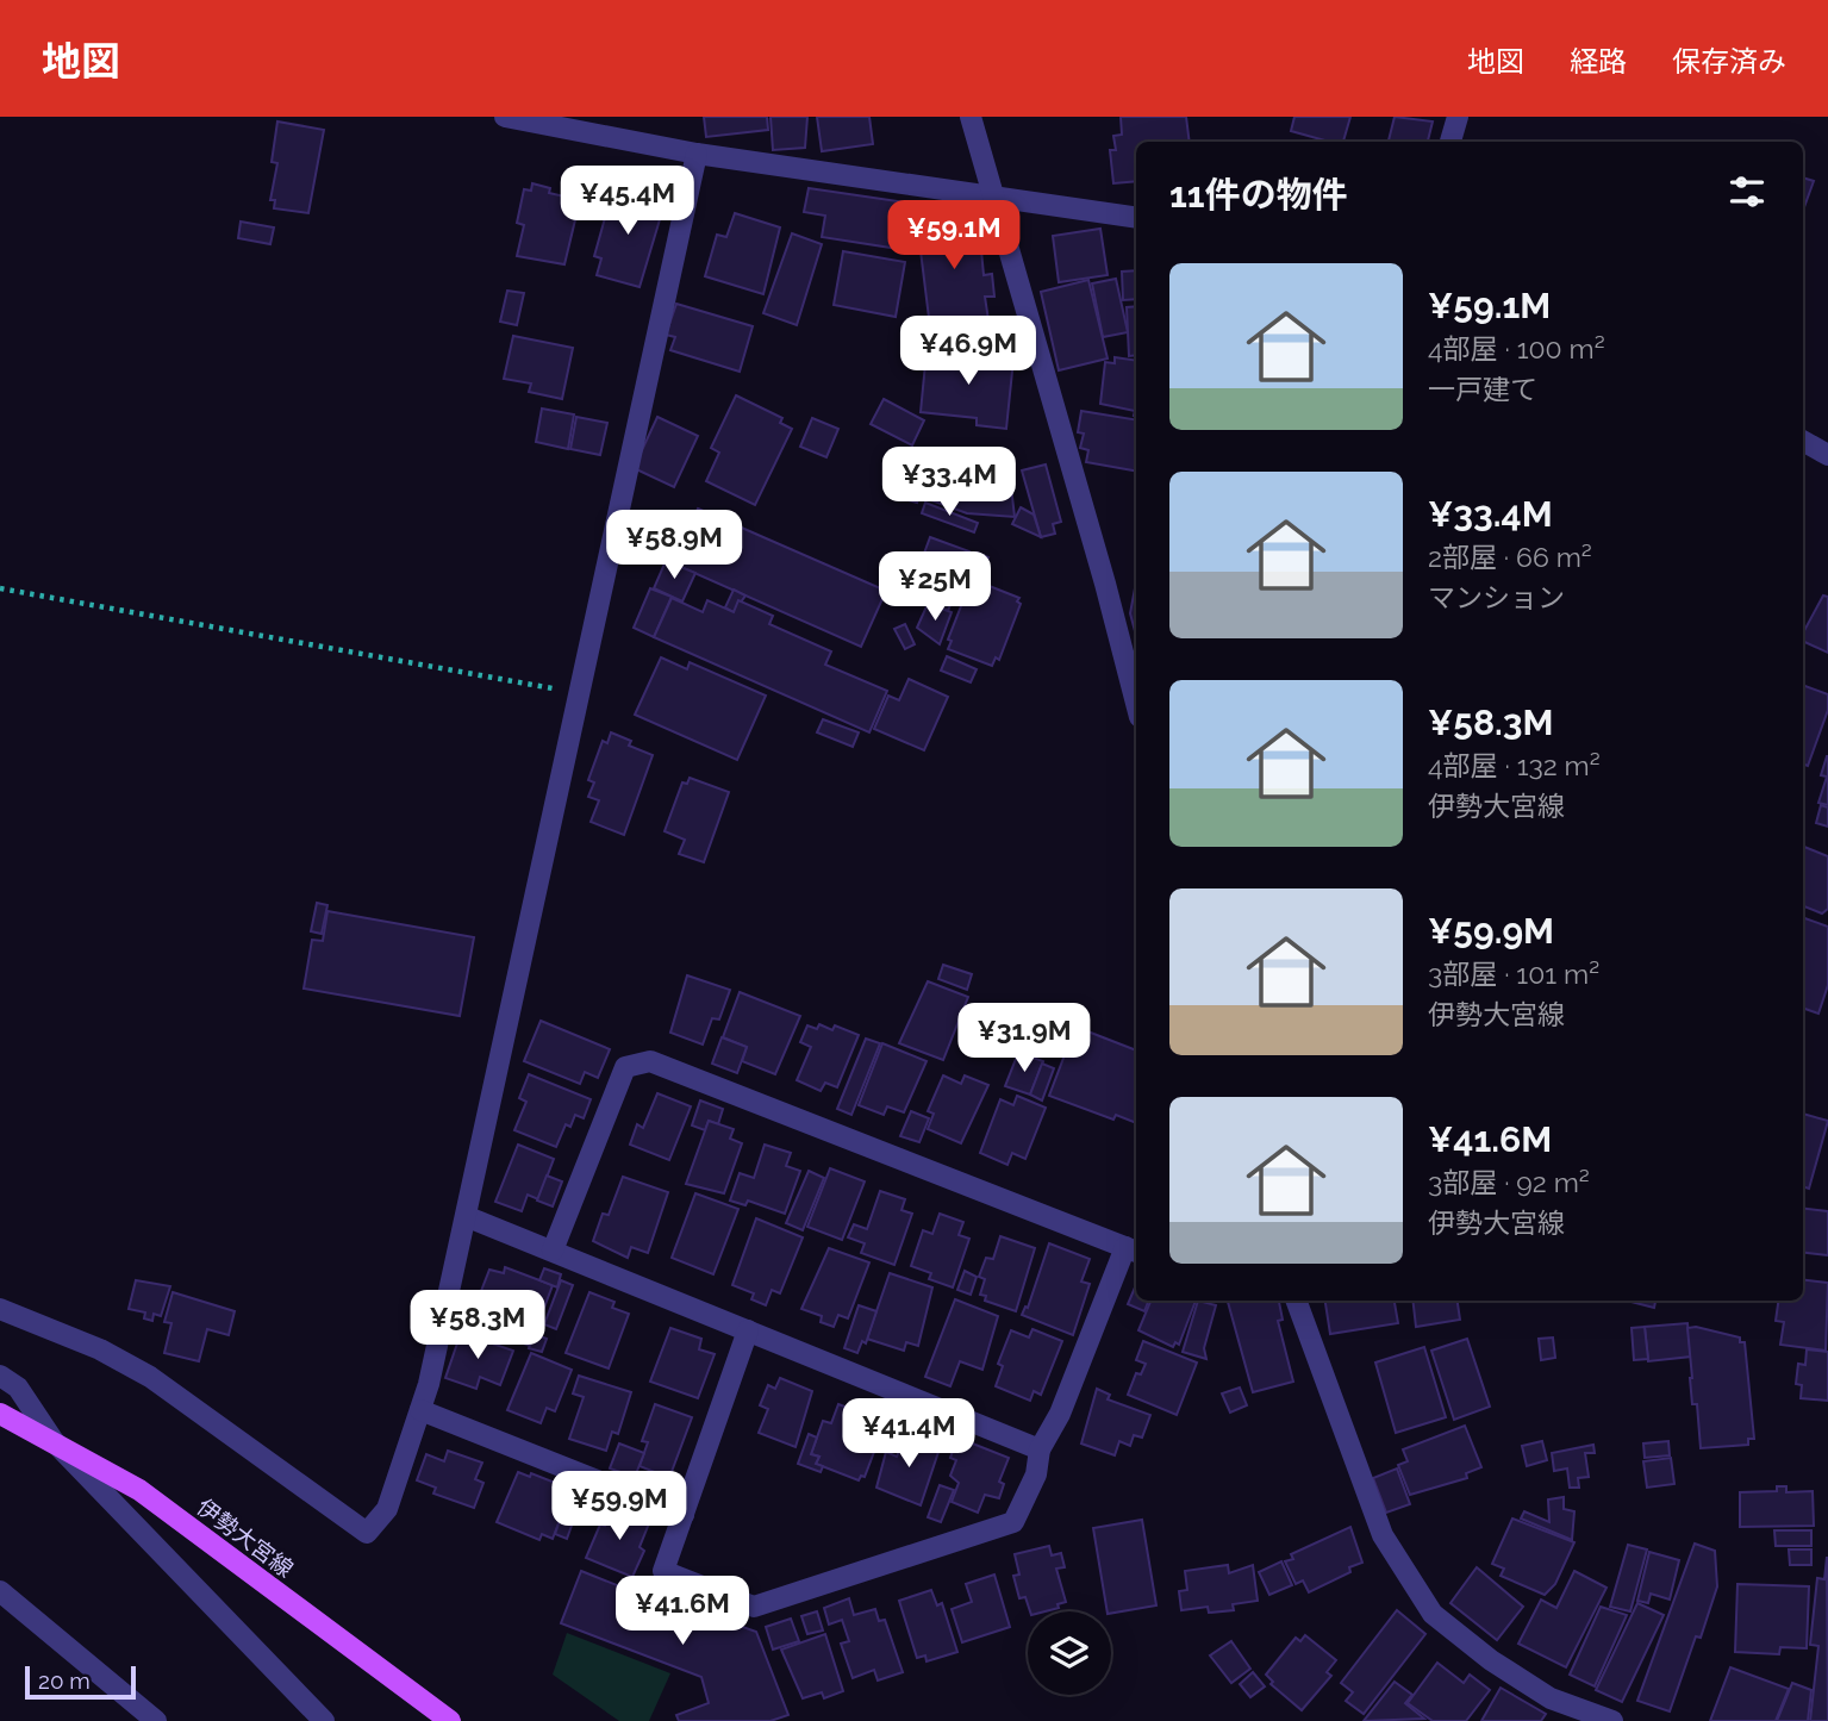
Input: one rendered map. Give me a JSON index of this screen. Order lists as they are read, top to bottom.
{
  "streets": {
    "main road": ["伊勢大宮線"]
  },
  "scale_bar": "20 m",
  "page": {
    "header": "地図",
    "nav": ["地図", "経路", "保存済み"],
    "heading": "11件の物件",
    "price": [
      "¥45.4M",
      "¥59.1M",
      "¥46.9M",
      "¥33.4M",
      "¥58.9M",
      "¥25M",
      "¥31.9M",
      "¥58.3M",
      "¥41.4M",
      "¥59.9M",
      "¥41.6M"
    ],
    "list": [
      {
        "name": "¥59.1M",
        "note": "4部屋 · 100 m² · 一戸建て"
      },
      {
        "name": "¥33.4M",
        "note": "2部屋 · 66 m² · マンション"
      },
      {
        "name": "¥58.3M",
        "note": "4部屋 · 132 m² · 伊勢大宮線"
      },
      {
        "name": "¥59.9M",
        "note": "3部屋 · 101 m² · 伊勢大宮線"
      },
      {
        "name": "¥41.6M",
        "note": "3部屋 · 92 m² · 伊勢大宮線"
      }
    ],
    "scale": "20 m"
  }
}
